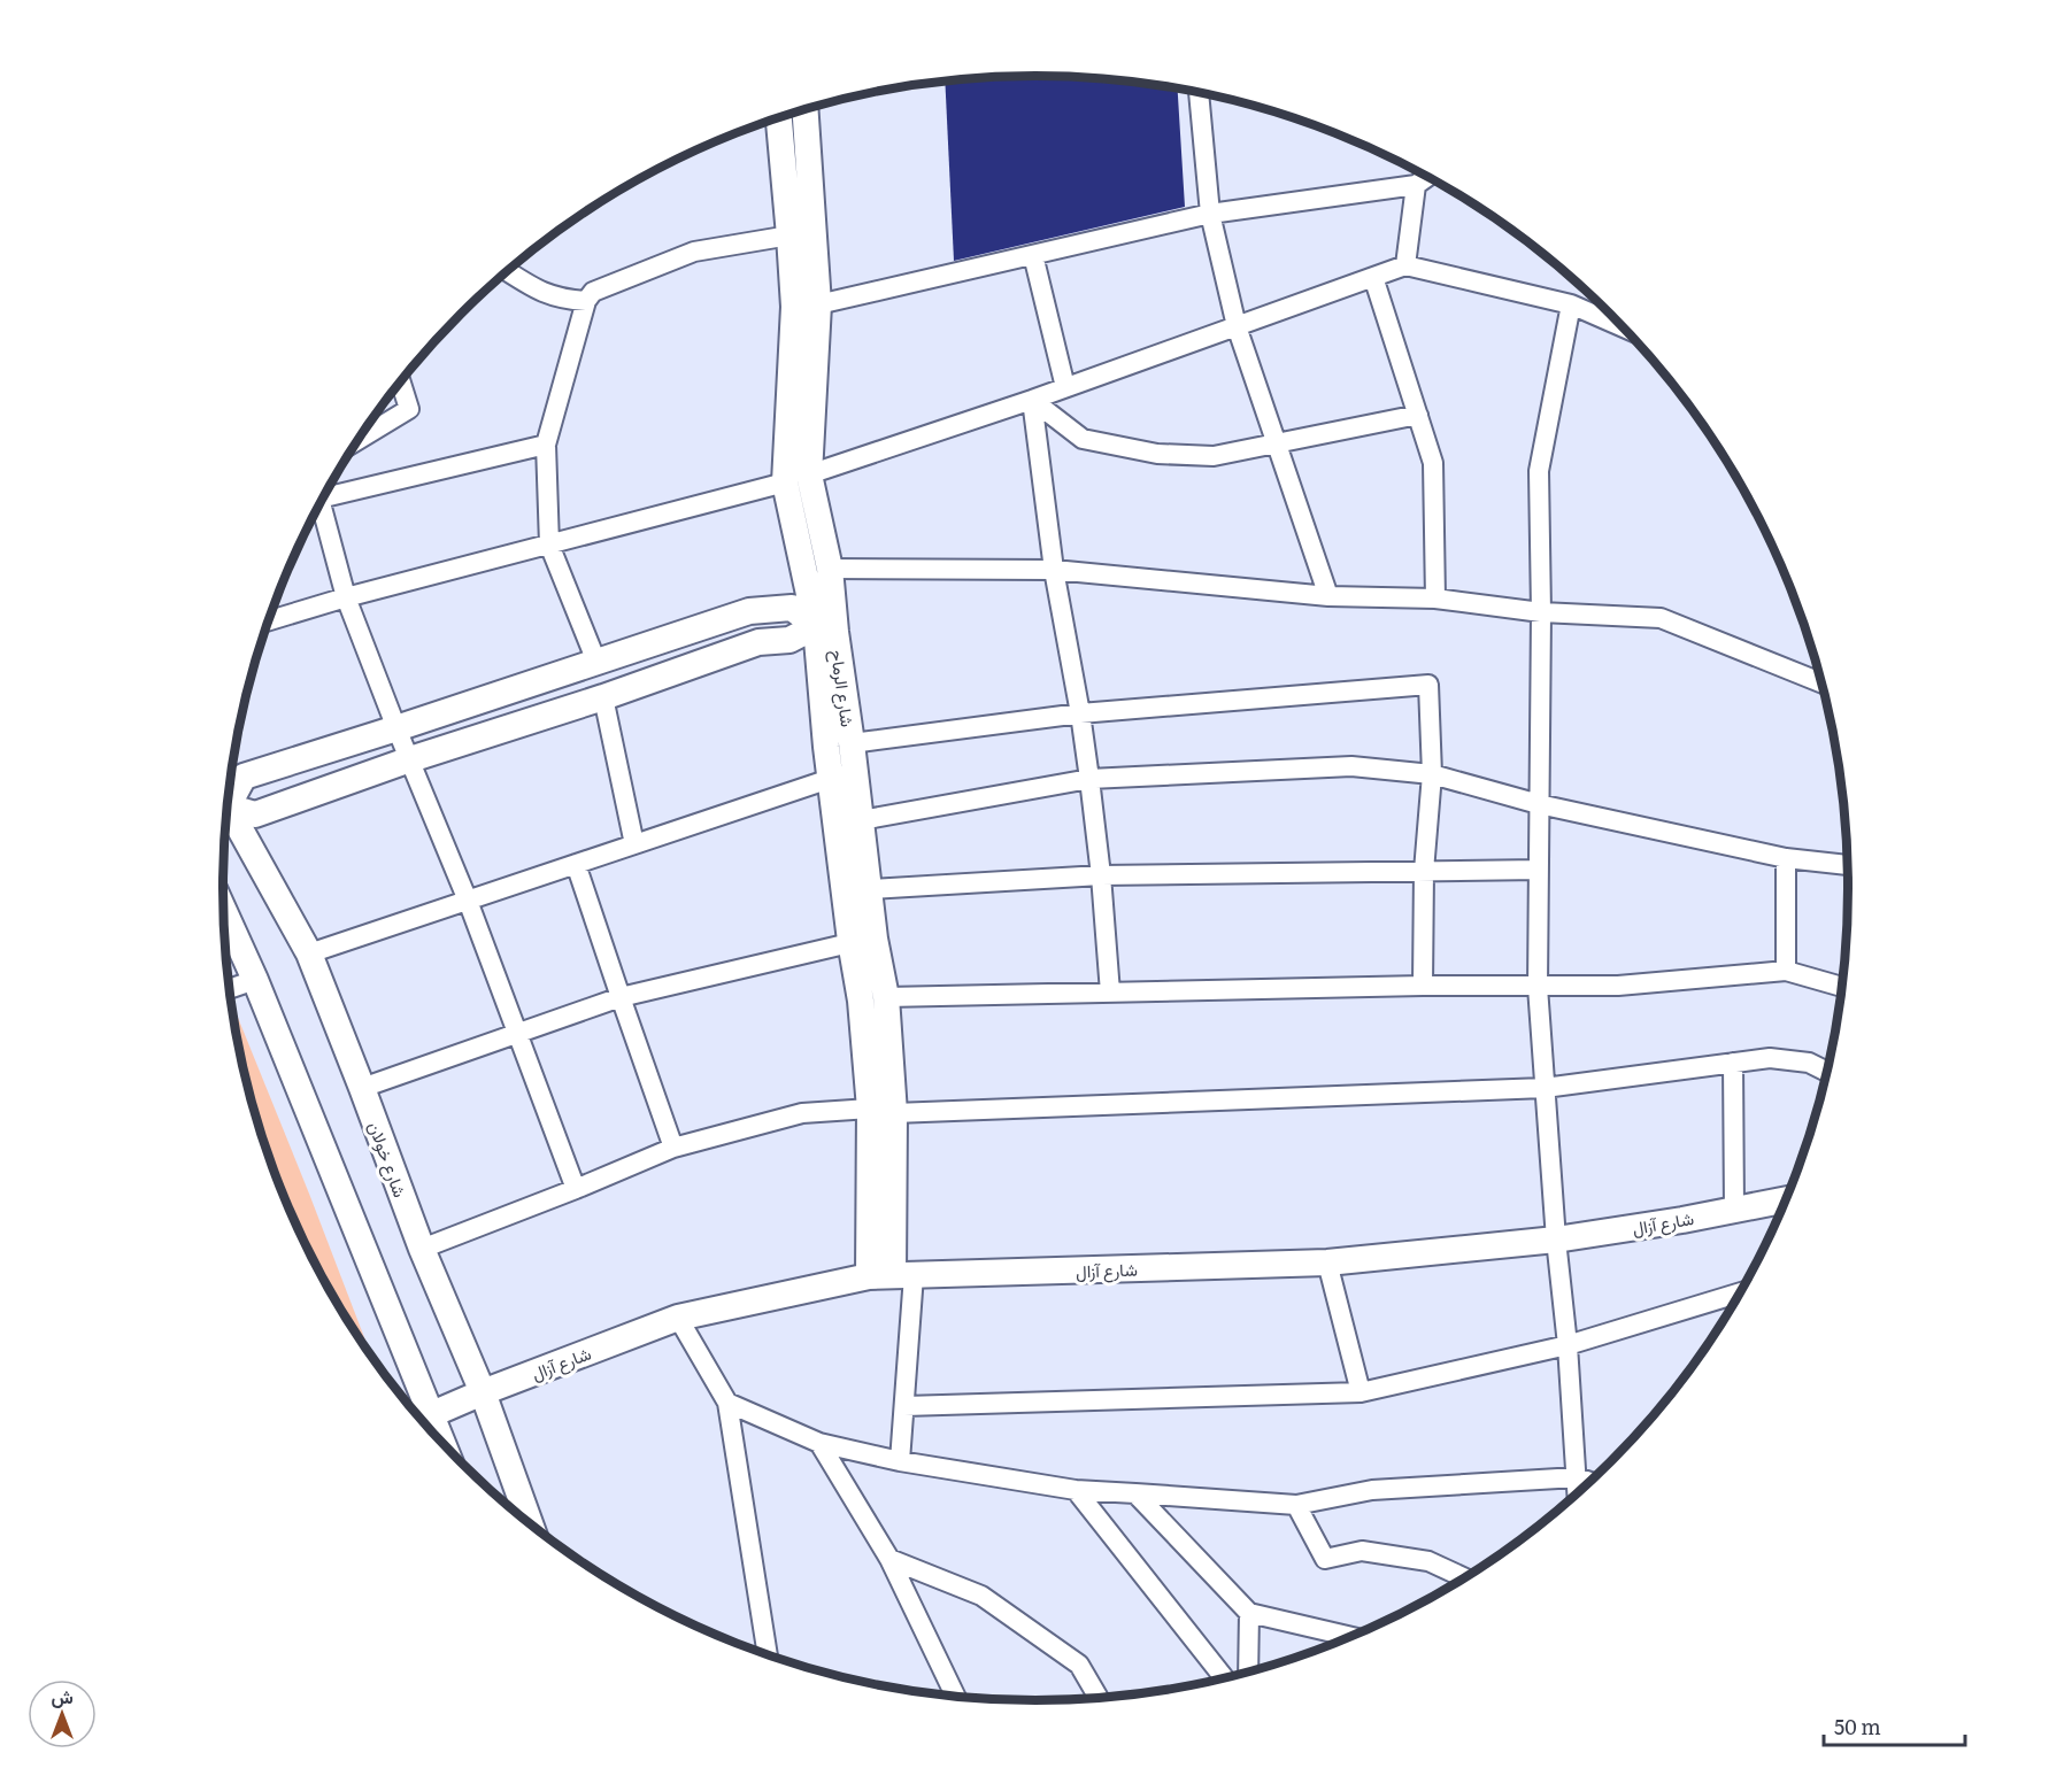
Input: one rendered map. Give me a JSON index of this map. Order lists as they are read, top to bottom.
{
  "streets": {
    "street": ["شارع الرماح", "شارع خولان", "شارع آزال"]
  },
  "crossings": [
    ["شارع الرماح", "شارع آزال"],
    ["شارع خولان", "شارع آزال"]
  ],
  "scale_bar": "50 m",
  "north": "top"
}
